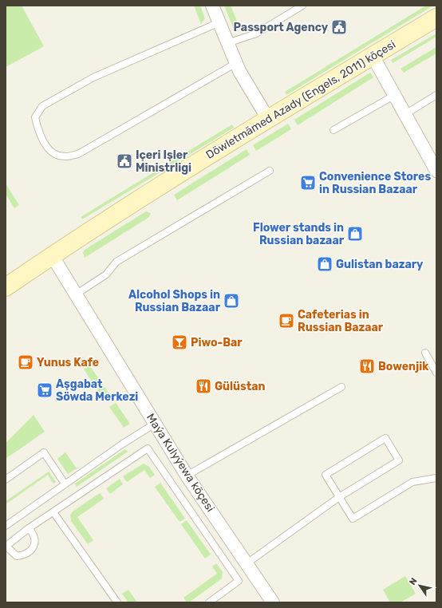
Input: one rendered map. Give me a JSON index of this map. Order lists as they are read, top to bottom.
{
  "streets": {
    "street": ["Döwletmämed Azady (Engels, 2011) köçesi", "Maýa Kulyýewa köçesi"]
  },
  "crossings": [
    ["Döwletmämed Azady (Engels, 2011) köçesi", "Maýa Kulyýewa köçesi"]
  ],
  "places": {
    "public building": ["Passport Agency", "Içeri Işler Ministrligi"],
    "supermarket": ["Convenience Stores in Russian Bazaar", "Aşgabat Söwda Merkezi"],
    "shop": ["Flower stands in Russian bazaar", "Gulistan bazary", "Alcohol Shops in Russian Bazaar"],
    "cafe": ["Cafeterias in Russian Bazaar", "Yunus Kafe"],
    "bar": ["Piwo-Bar"],
    "restaurant": ["Bowenjik", "Gülüstan"]
  },
  "north": "top left"
}
